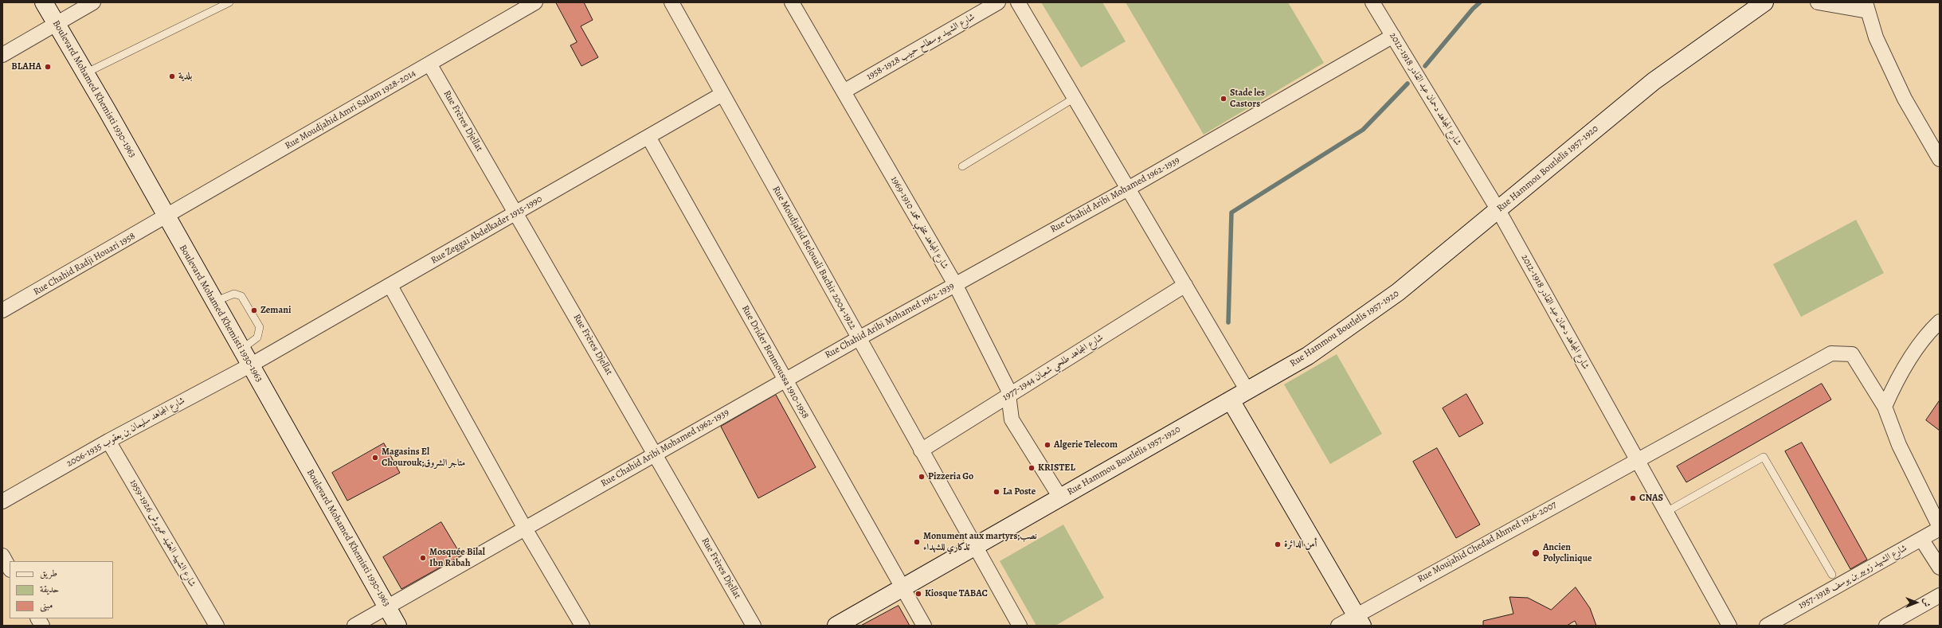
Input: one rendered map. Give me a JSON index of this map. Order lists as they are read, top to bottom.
{
  "streets": {
    "main road": ["Boulevard Mohamed Khemisti 1930-1963", "Rue Hammou Boutlelis 1957-1920"],
    "street": [
      "شارع الشهيد بوسطاح حبيب 1928-1958",
      "شارع المجاهد دحمان عبد القادر 1918-2012",
      "Rue Moudjahid Amri Sallam 1928-2014",
      "Rue Frères Djellat",
      "Rue Chahid Aribi Mohamed 1962-1939",
      "شارع المجاهد مخفي محمد 1910-1969",
      "Rue Zeggai Abdelkader 1915-1990",
      "Rue Moudjahid Belouali Bachir 2004-1922",
      "Rue Chahid Radji Houari 1958",
      "Rue Drider Benmoussa 1910-1958",
      "شارع المجاهد طلحي شعبان 1944-1977",
      "شارع المجاهد سليمان بن يعقوب 1935-2006",
      "شارع الشهيد العقيد عميروش 1926-1959",
      "Rue Moujahid Chedad Ahmed 1926-2007",
      "شارع الشهيد زوبير بن يوسف 1918-1957"
    ]
  },
  "crossings": [
    ["شارع الشهيد بوسطاح حبيب 1928-1958", "شارع المجاهد مخفي محمد 1910-1969"],
    ["Boulevard Mohamed Khemisti 1930-1963", "Rue Moudjahid Amri Sallam 1928-2014"],
    ["Boulevard Mohamed Khemisti 1930-1963", "Rue Chahid Aribi Mohamed 1962-1939"],
    ["Boulevard Mohamed Khemisti 1930-1963", "Rue Zeggai Abdelkader 1915-1990"],
    ["Boulevard Mohamed Khemisti 1930-1963", "Rue Chahid Radji Houari 1958"],
    ["Boulevard Mohamed Khemisti 1930-1963", "شارع المجاهد سليمان بن يعقوب 1935-2006"],
    ["شارع المجاهد دحمان عبد القادر 1918-2012", "Rue Hammou Boutlelis 1957-1920"],
    ["شارع المجاهد دحمان عبد القادر 1918-2012", "Rue Chahid Aribi Mohamed 1962-1939"],
    ["شارع المجاهد دحمان عبد القادر 1918-2012", "Rue Moujahid Chedad Ahmed 1926-2007"],
    ["Rue Moudjahid Amri Sallam 1928-2014", "Rue Frères Djellat"],
    ["Rue Moudjahid Amri Sallam 1928-2014", "Rue Chahid Radji Houari 1958"],
    ["Rue Frères Djellat", "Rue Chahid Aribi Mohamed 1962-1939"],
    ["Rue Frères Djellat", "Rue Zeggai Abdelkader 1915-1990"],
    ["Rue Hammou Boutlelis 1957-1920", "شارع المجاهد مخفي محمد 1910-1969"],
    ["Rue Hammou Boutlelis 1957-1920", "Rue Moudjahid Belouali Bachir 2004-1922"],
    ["Rue Hammou Boutlelis 1957-1920", "Rue Drider Benmoussa 1910-1958"],
    ["Rue Chahid Aribi Mohamed 1962-1939", "شارع المجاهد مخفي محمد 1910-1969"],
    ["Rue Chahid Aribi Mohamed 1962-1939", "Rue Moudjahid Belouali Bachir 2004-1922"],
    ["Rue Chahid Aribi Mohamed 1962-1939", "Rue Drider Benmoussa 1910-1958"],
    ["شارع المجاهد مخفي محمد 1910-1969", "شارع المجاهد طلحي شعبان 1944-1977"],
    ["Rue Zeggai Abdelkader 1915-1990", "Rue Moudjahid Belouali Bachir 2004-1922"],
    ["Rue Zeggai Abdelkader 1915-1990", "Rue Drider Benmoussa 1910-1958"],
    ["Rue Zeggai Abdelkader 1915-1990", "شارع المجاهد سليمان بن يعقوب 1935-2006"],
    ["Rue Moudjahid Belouali Bachir 2004-1922", "شارع المجاهد طلحي شعبان 1944-1977"],
    ["شارع المجاهد سليمان بن يعقوب 1935-2006", "شارع الشهيد العقيد عميروش 1926-1959"]
  ],
  "places": [
    "BLAHA",
    "بلدية",
    "Stade les Castors",
    "Zemani",
    "Algerie Telecom",
    "Magasins El Chourouk;متاجر الشروق",
    "KRISTEL",
    "Pizzeria Go",
    "La Poste",
    "CNAS",
    "Monument aux martyrs;نصب تذكاري للشهداء",
    "أمن الدائرة",
    "Ancien Polyclinique",
    "Mosquée Bilal Ibn Rabah",
    "Kiosque TABAC"
  ],
  "legend": ["طريق", "حديقة", "مبنى"],
  "north": "right"
}
